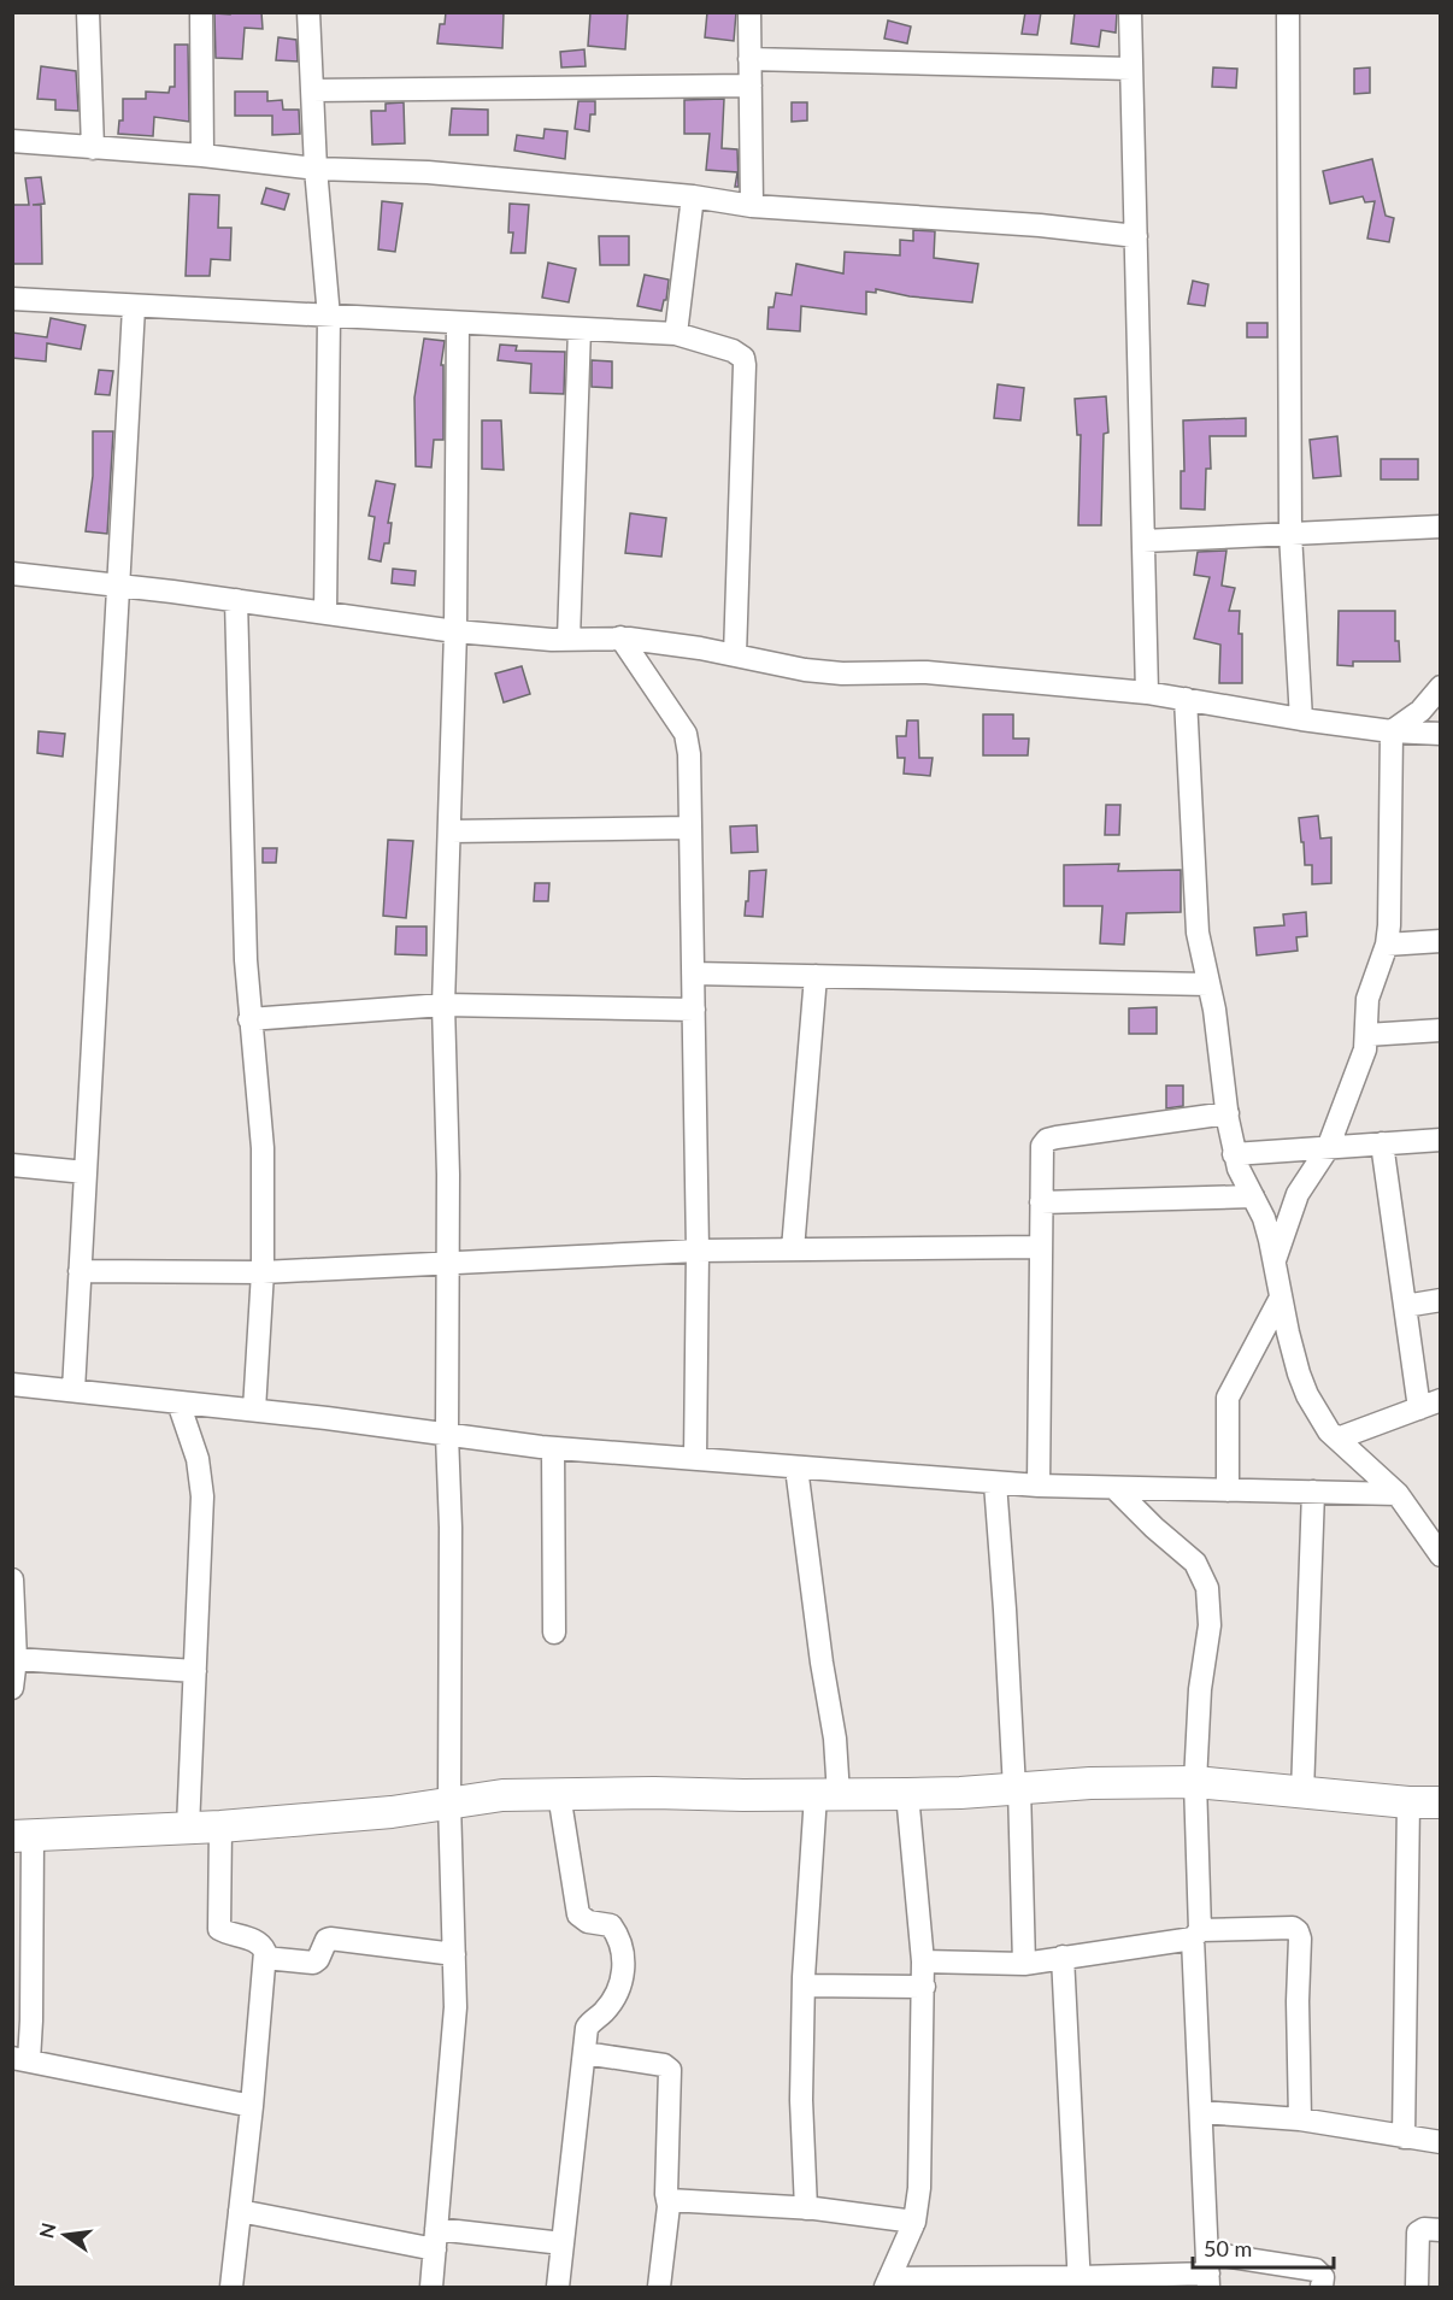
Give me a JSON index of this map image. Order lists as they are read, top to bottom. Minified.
{"scale_bar":"50 m","north":"left"}
